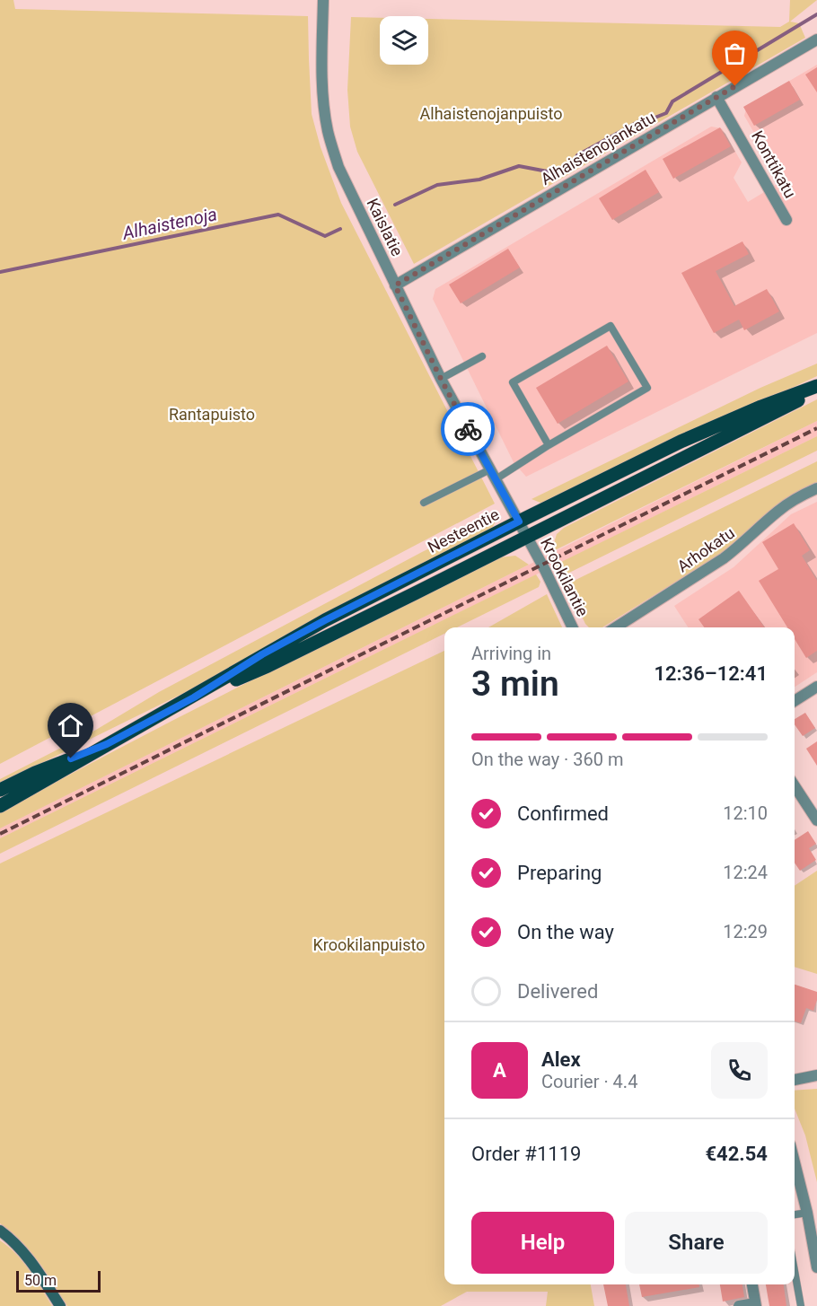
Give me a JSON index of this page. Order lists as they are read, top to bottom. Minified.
{"streets":{"main road":["Nesteentie"],"street":["Alhaistenojankatu","Konttikatu","Kaislatie","Arhokatu","Krookilantie"]},"crossings":[["Alhaistenojankatu","Konttikatu"],["Alhaistenojankatu","Kaislatie"],["Kaislatie","Nesteentie"],["Kaislatie","Krookilantie"],["Nesteentie","Krookilantie"]],"water":["Alhaistenoja"],"parks":["Alhaistenojanpuisto","Rantapuisto","Krookilanpuisto"],"scale_bar":"50 m","page":{"heading":["3 min","Arriving in","12:36–12:41"],"panel":["Alex","Courier · 4.4","Order #1119","€42.54"],"bar":"On the way · 360 m","list":[["Confirmed","12:10"],["Preparing","12:24"],["On the way","12:29"],"Delivered"],"round":"A","buttons":["Help","Share"],"scale":"50 m"}}
